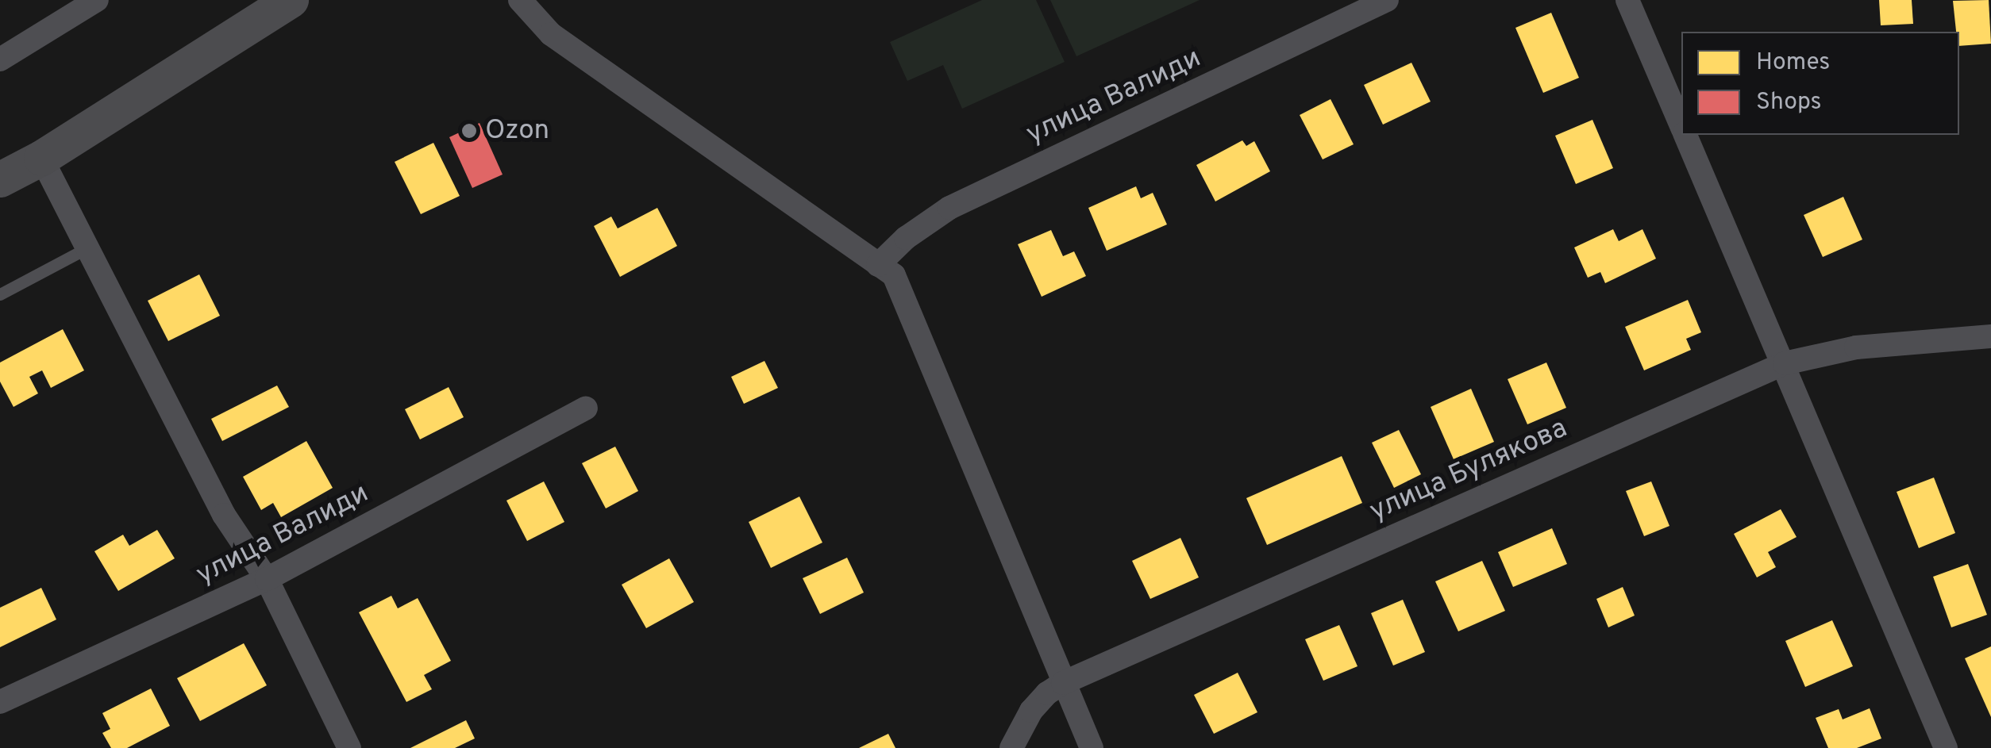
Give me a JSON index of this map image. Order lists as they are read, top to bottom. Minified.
{"streets":{"street":["улица Валиди","улица Булякова"]},"places":["Ozon"],"legend":["Homes","Shops"]}
